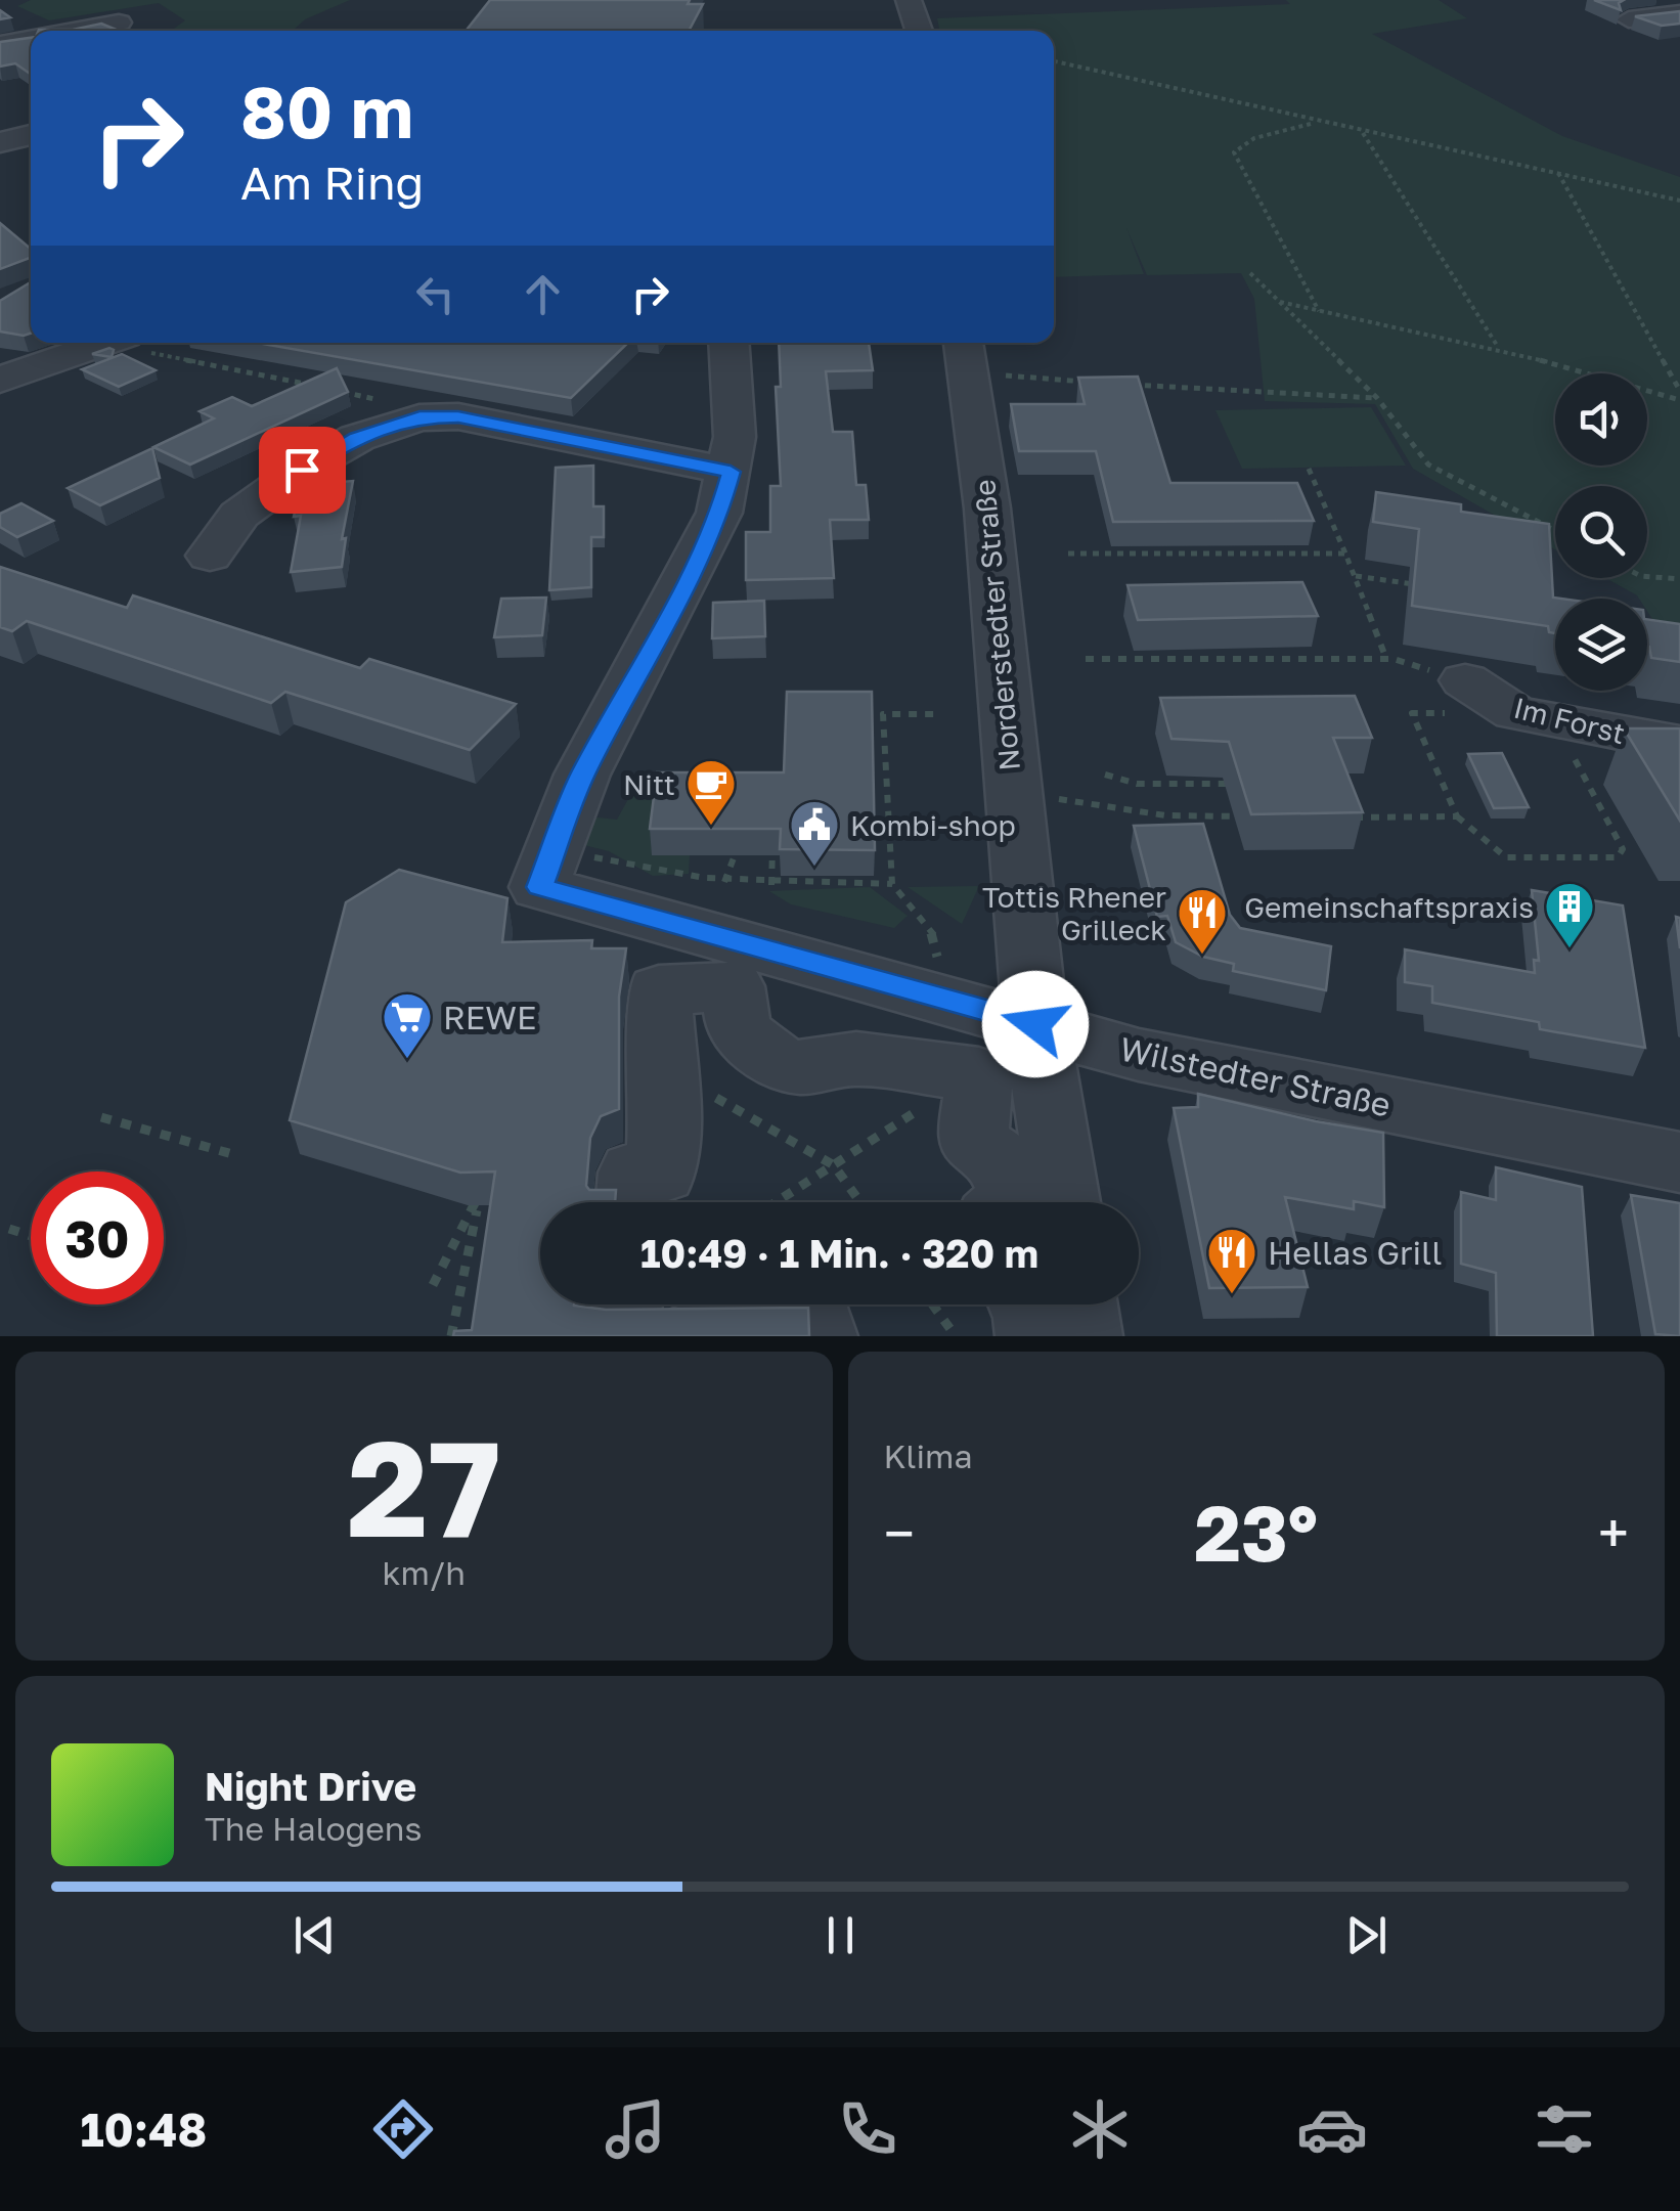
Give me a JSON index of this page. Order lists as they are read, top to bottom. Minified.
{"streets":{"street":["Norderstedter Straße","Im Forst","Wilstedter Straße"]},"crossings":[["Norderstedter Straße","Wilstedter Straße"]],"places":{"cafe":["Nitt"],"public building":["Kombi-shop"],"building":["Gemeinschaftspraxis"],"restaurant":["Tottis Rhener Grilleck","Hellas Grill"],"supermarket":["REWE"]},"page":{"turn":["80 m","Am Ring"],"limit":"30","trip":"10:49 · 1 Min. · 320 m","tile":[["27","km/h"],"Klima"],"heat":["−","23°","+"],"song":["Night Drive","The Halogens"],"tabs":"10:48"}}
